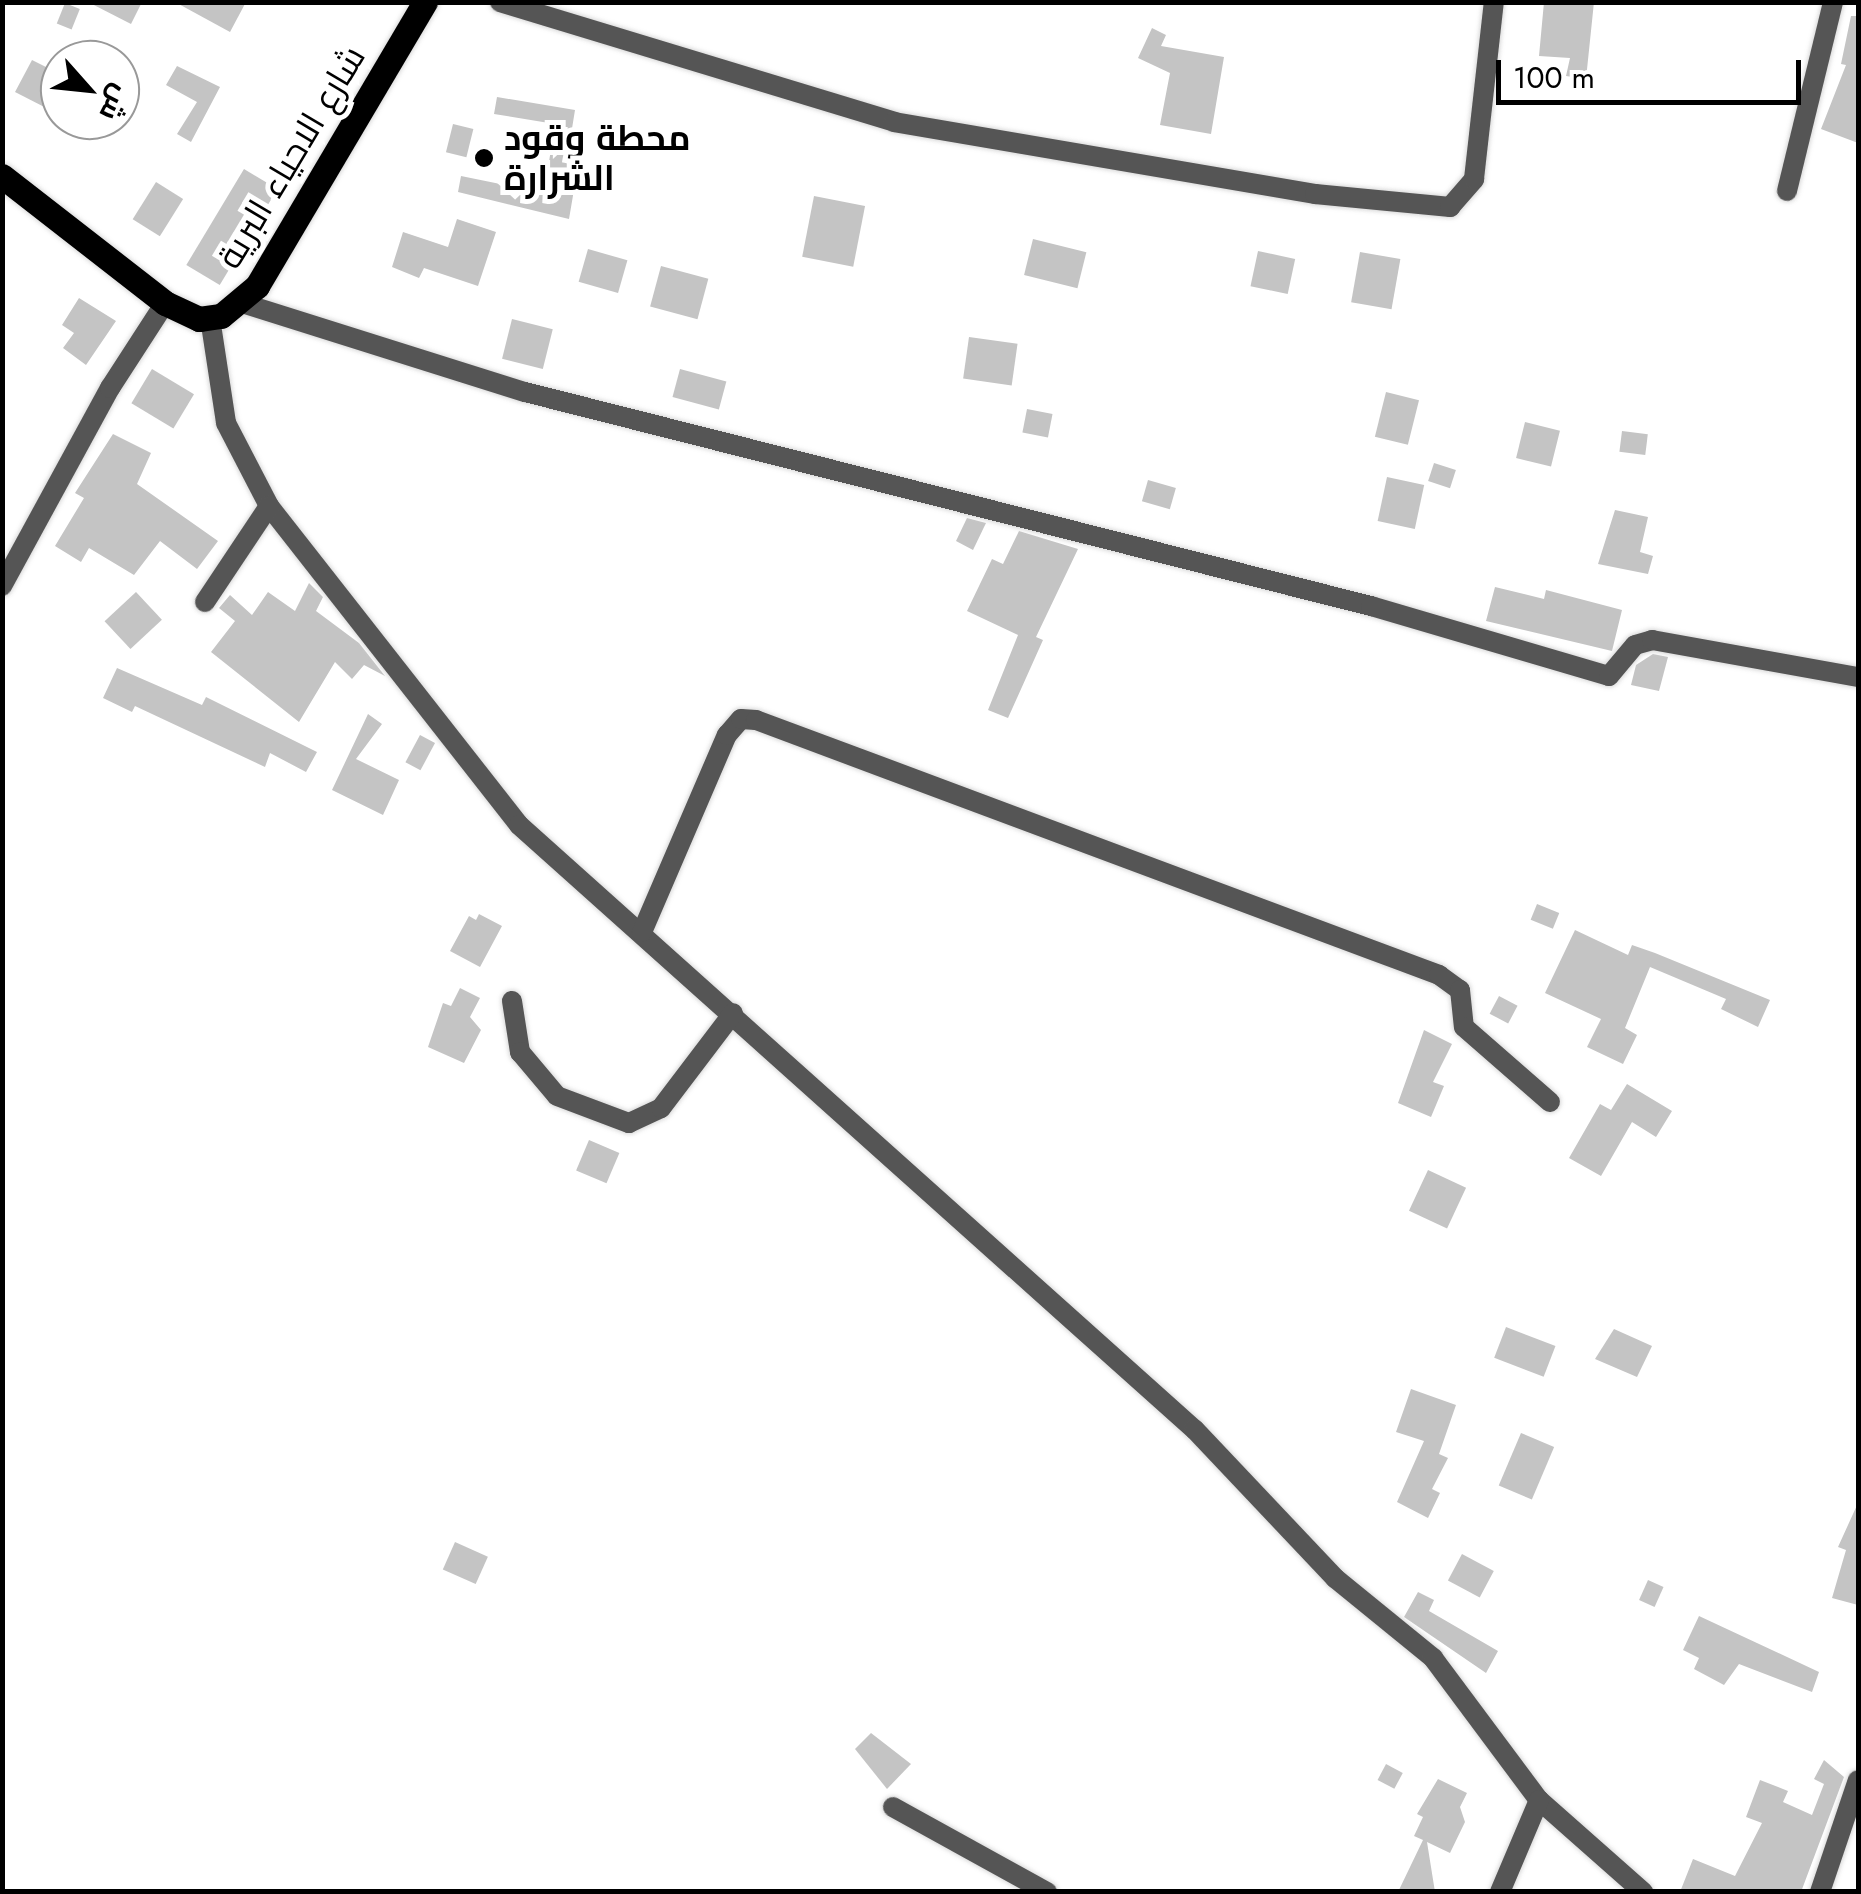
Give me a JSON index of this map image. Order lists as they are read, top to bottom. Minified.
{"streets":{"main road":["شارع الاحياء البرية"]},"places":["محطة وقود الشرارة"],"scale_bar":"100 m","north":"bottom right"}
